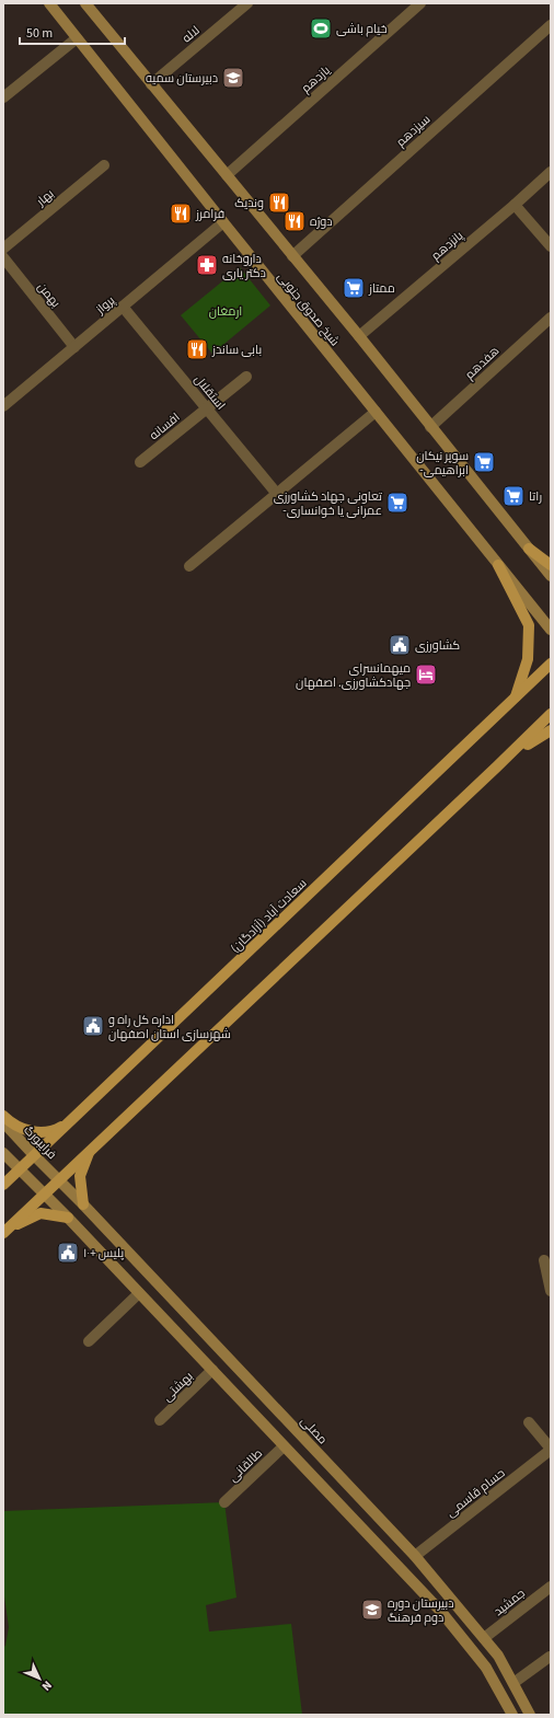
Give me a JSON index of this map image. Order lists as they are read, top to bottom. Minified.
{"streets":{"main road":["شیخ صدوق جنوبی","سعادت آباد (آزادگان)","فرایبورگ","مصلی"],"street":["لاله","یازدهم","سیزدهم","بهار","پانزدهم","بهمن","پرواز","هفدهم","استقلال","افسانه","بهشتی","طالقانی","حسام قاسمی","جمشید"]},"crossings":[["لاله","شیخ صدوق جنوبی"],["یازدهم","شیخ صدوق جنوبی"],["سیزدهم","شیخ صدوق جنوبی"],["پانزدهم","شیخ صدوق جنوبی"],["بهمن","پرواز"],["پرواز","شیخ صدوق جنوبی"],["پرواز","استقلال"],["شیخ صدوق جنوبی","هفدهم"],["استقلال","افسانه"],["سعادت آباد (آزادگان)","فرایبورگ"],["فرایبورگ","مصلی"],["مصلی","حسام قاسمی"],["مصلی","جمشید"]],"parks":["ارمغان"],"places":{"sports":["خیام باشی"],"school or university":["دبیرستان سمیه","دبیرستان دوره دوم فرهنگ"],"restaurant":["وندیک","فرامرز","دوژه","بابی ساندز"],"pharmacy":["داروخانه دکتر یاری"],"supermarket":["ممتاز","سوپر نیکان -ابراهیمی","راتا","تعاونی جهاد کشاورزی -عمرانی یا خوانساری"],"public building":["کشاورزی","اداره کل راه و شهرسازی استان اصفهان","پلیس +۱۰"],"hotel":["میهمانسرای جهادکشاورزی. اصفهان"]},"scale_bar":"50 m","north":"bottom right"}
